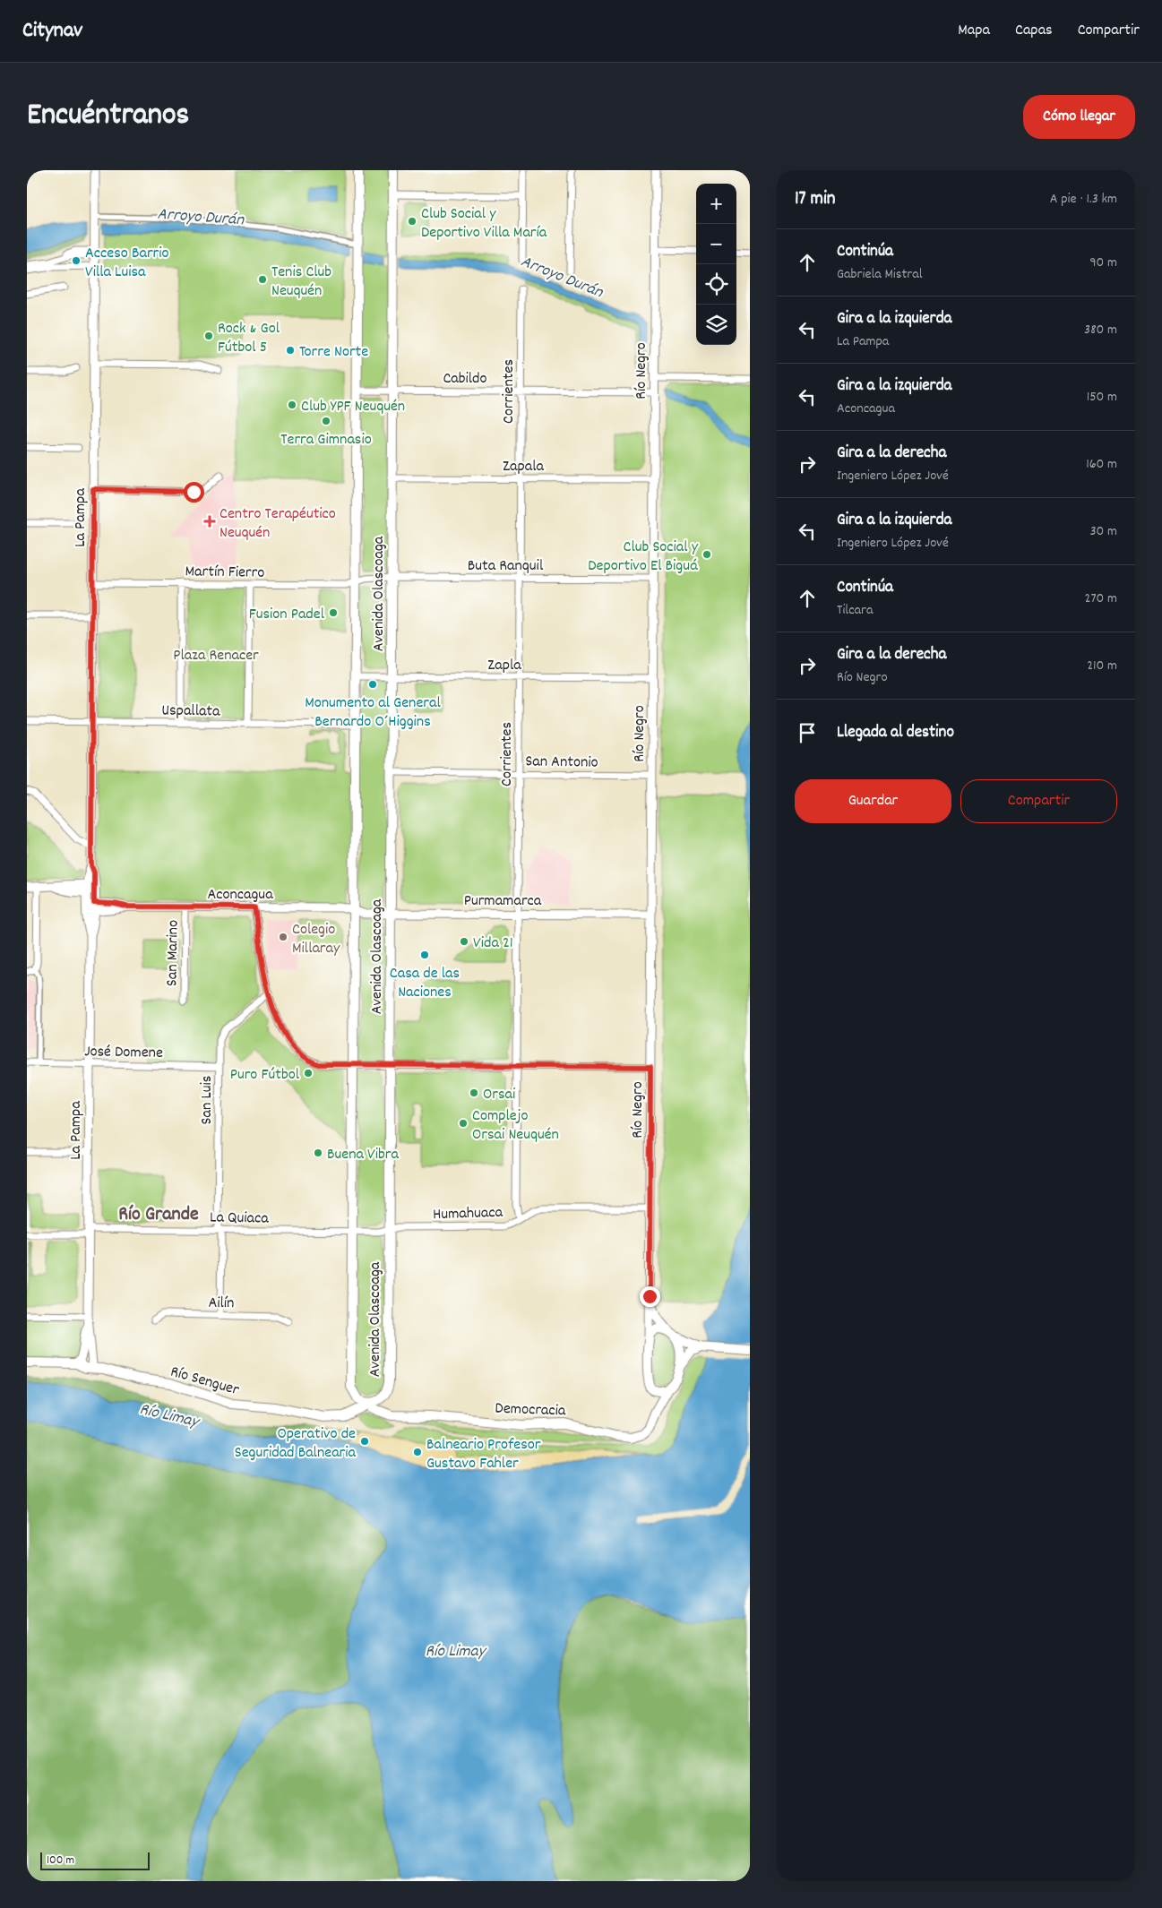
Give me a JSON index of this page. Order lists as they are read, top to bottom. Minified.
{"streets":{"main road":["Río Negro","Avenida Olascoaga","Río Senguer","Democracia"],"street":["Cabildo","Corrientes","Zapala","La Pampa","Buta Ranquil","Martín Fierro","Zapla","Uspallata","San Antonio","Aconcagua","Purmamarca","San Marino","José Domene","San Luis","Humahuaca","La Quiaca","Ailín"]},"crossings":[["Río Negro","Cabildo"],["Río Negro","Zapala"],["Río Negro","Buta Ranquil"],["Río Negro","Zapla"],["Río Negro","San Antonio"],["Río Negro","Purmamarca"],["Río Negro","Humahuaca"],["Río Negro","Democracia"],["Cabildo","Corrientes"],["Cabildo","Avenida Olascoaga"],["Corrientes","Zapala"],["Corrientes","Buta Ranquil"],["Corrientes","Zapla"],["Corrientes","San Antonio"],["Corrientes","Purmamarca"],["Corrientes","Humahuaca"],["Zapala","Avenida Olascoaga"],["La Pampa","Martín Fierro"],["La Pampa","Uspallata"],["La Pampa","Aconcagua"],["La Pampa","José Domene"],["La Pampa","La Quiaca"],["La Pampa","Río Senguer"],["Buta Ranquil","Martín Fierro"],["Buta Ranquil","Avenida Olascoaga"],["Martín Fierro","Avenida Olascoaga"],["Avenida Olascoaga","Zapla"],["Avenida Olascoaga","Uspallata"],["Avenida Olascoaga","San Antonio"],["Avenida Olascoaga","Aconcagua"],["Avenida Olascoaga","Purmamarca"],["Avenida Olascoaga","Humahuaca"],["Avenida Olascoaga","La Quiaca"],["Avenida Olascoaga","Río Senguer"],["Avenida Olascoaga","Democracia"],["Aconcagua","Purmamarca"],["Aconcagua","San Marino"],["José Domene","San Luis"],["San Luis","La Quiaca"],["San Luis","Ailín"],["Humahuaca","La Quiaca"],["Río Senguer","Democracia"]],"districts":["Río Grande"],"water":["Arroyo Durán","Río Limay"],"parks":["Plaza Renacer"],"places":{"other":["Club Social y Deportivo Villa María","Acceso Barrio Villa Luisa","Tenis Club Neuquén","Rock & Gol Fútbol 5","Torre Norte","Club YPF Neuquén","Terra Gimnasio","Club Social y Deportivo El Biguá","Fusion Padel","Monumento al General Bernardo O´Higgins","Colegio Millaray","Vida 21","Casa de las Naciones","Puro Fútbol","Orsai","Complejo Orsai Neuquén","Buena Vibra","Operativo de Seguridad Balnearia","Balneario Profesor Gustavo Fahler"],"health":["Centro Terapéutico Neuquén"]},"scale_bar":"100 m","page":{"header":"Citynav","nav":["Mapa","Capas","Compartir"],"title":"Encuéntranos","buttons":["Cómo llegar",["Guardar","Compartir"]],"heading":["17 min","A pie · 1.3 km"],"map_buttons":["+","−"],"list":[["Continúa","Gabriela Mistral","90 m"],["Gira a la izquierda","La Pampa","380 m"],["Gira a la izquierda","Aconcagua","150 m"],["Gira a la derecha","Ingeniero López Jové","160 m"],["Gira a la izquierda","Ingeniero López Jové","30 m"],["Continúa","Tilcara","270 m"],["Gira a la derecha","Río Negro","210 m"],"Llegada al destino"],"scale":"100 m"}}
